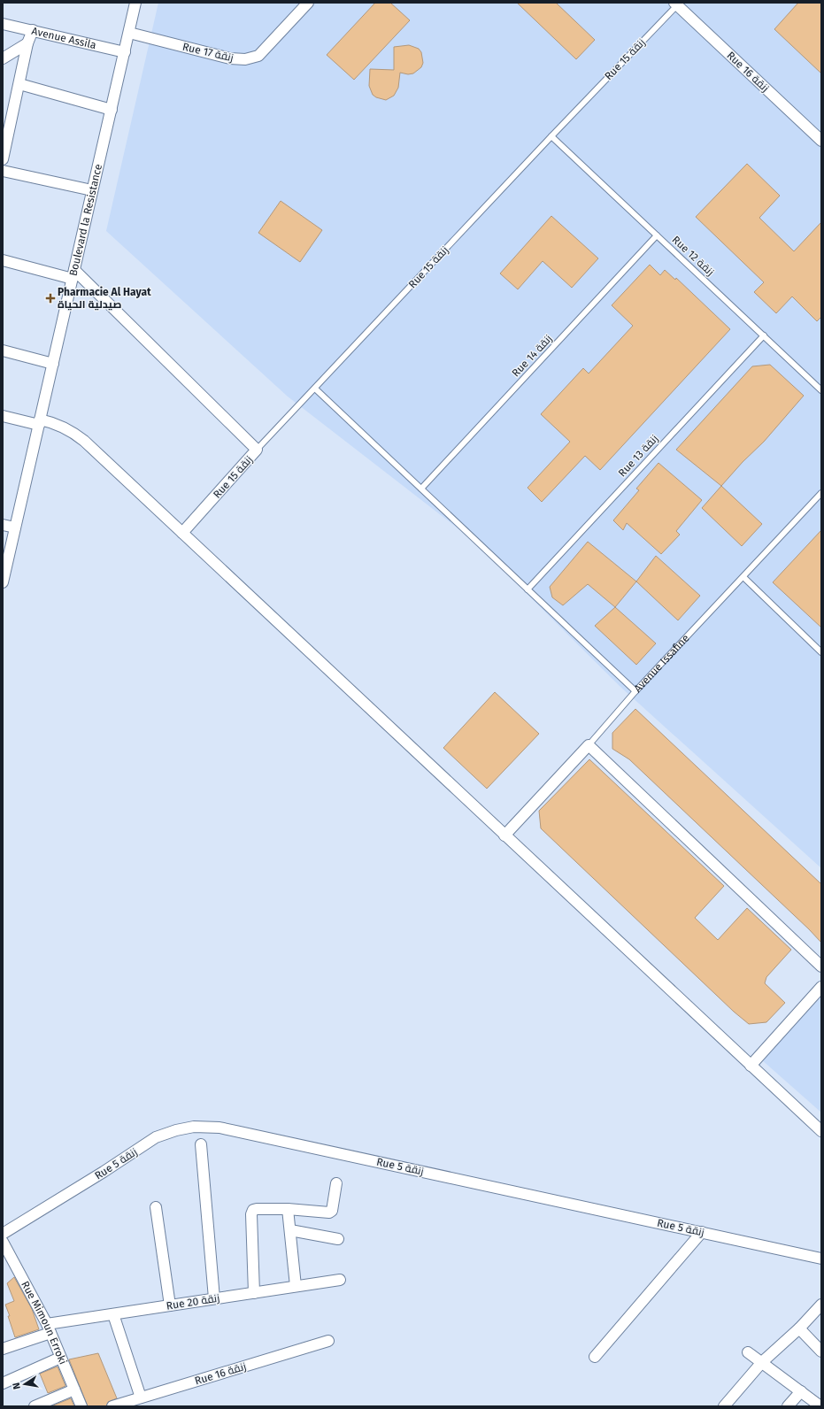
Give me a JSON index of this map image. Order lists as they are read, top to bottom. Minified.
{"streets":{"street":["Avenue Assila","Rue 17 زنقة","Rue 15 زنقة","Rue 16 زنقة","Boulevard la Resistance","Avenue Issafine","Rue 5 زنقة","Rue 20 زنقة","Rue Mimoun Erroki"],"lane":["Rue 12 زنقة","Rue 14 زنقة","Rue 13 زنقة"]},"crossings":[["Avenue Assila","Boulevard la Resistance"],["Rue 17 زنقة","Boulevard la Resistance"],["Rue 15 زنقة","Rue 16 زنقة"],["Rue 15 زنقة","Rue 12 زنقة"],["Rue 12 زنقة","Rue 14 زنقة"],["Rue 12 زنقة","Rue 13 زنقة"],["Rue 20 زنقة","Rue Mimoun Erroki"]],"places":{"health":["Pharmacie Al Hayat صيدلية الحياة"]},"north":"left"}
